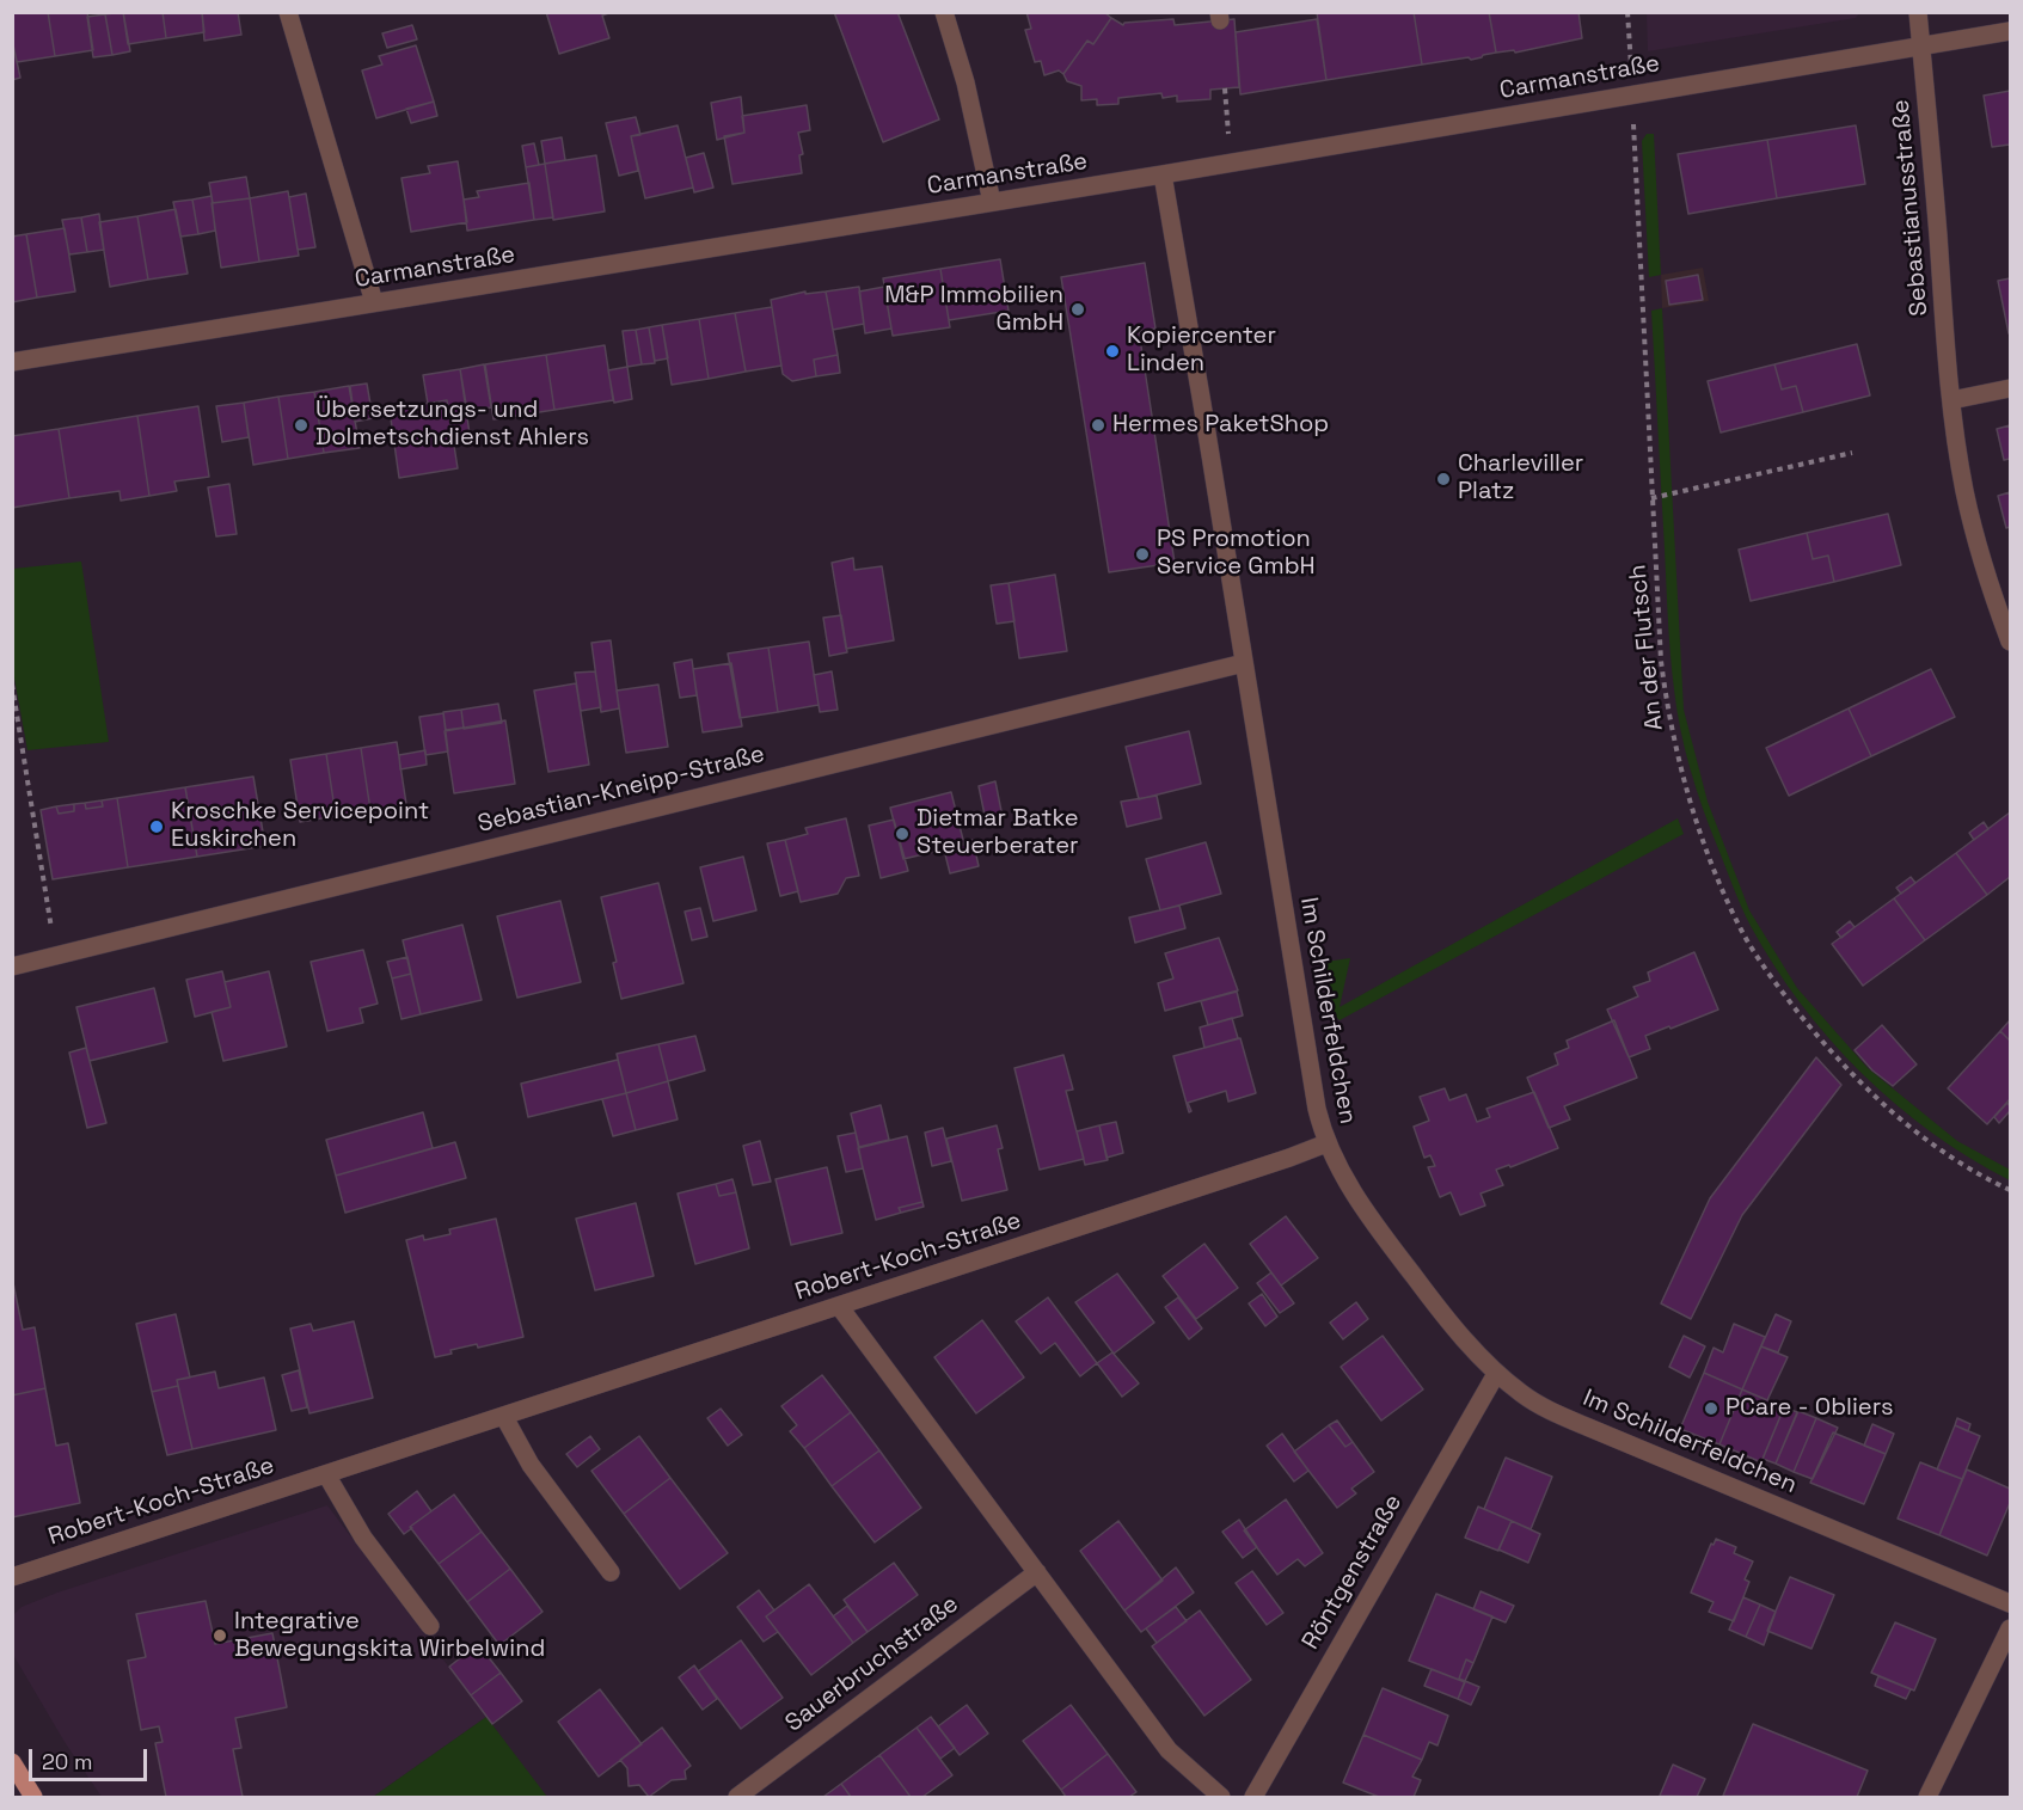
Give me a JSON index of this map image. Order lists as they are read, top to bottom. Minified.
{"streets":{"street":["Carmanstraße","Sebastianusstraße","Sebastian-Kneipp-Straße","Im Schilderfeldchen","Robert-Koch-Straße","Röntgenstraße","Sauerbruchstraße"],"path":["An der Flutsch"]},"crossings":[["Carmanstraße","Sebastianusstraße"],["Carmanstraße","An der Flutsch"],["Carmanstraße","Im Schilderfeldchen"],["Sebastian-Kneipp-Straße","Im Schilderfeldchen"],["Im Schilderfeldchen","Robert-Koch-Straße"],["Im Schilderfeldchen","Röntgenstraße"]],"places":["M&P Immobilien GmbH","Kopiercenter Linden","Übersetzungs- und Dolmetschdienst Ahlers","Hermes PaketShop","Charleviller Platz","PS Promotion Service GmbH","Kroschke Servicepoint Euskirchen","Dietmar Batke Steuerberater","PCare - Obliers","Integrative Bewegungskita Wirbelwind"],"scale_bar":"20 m"}
